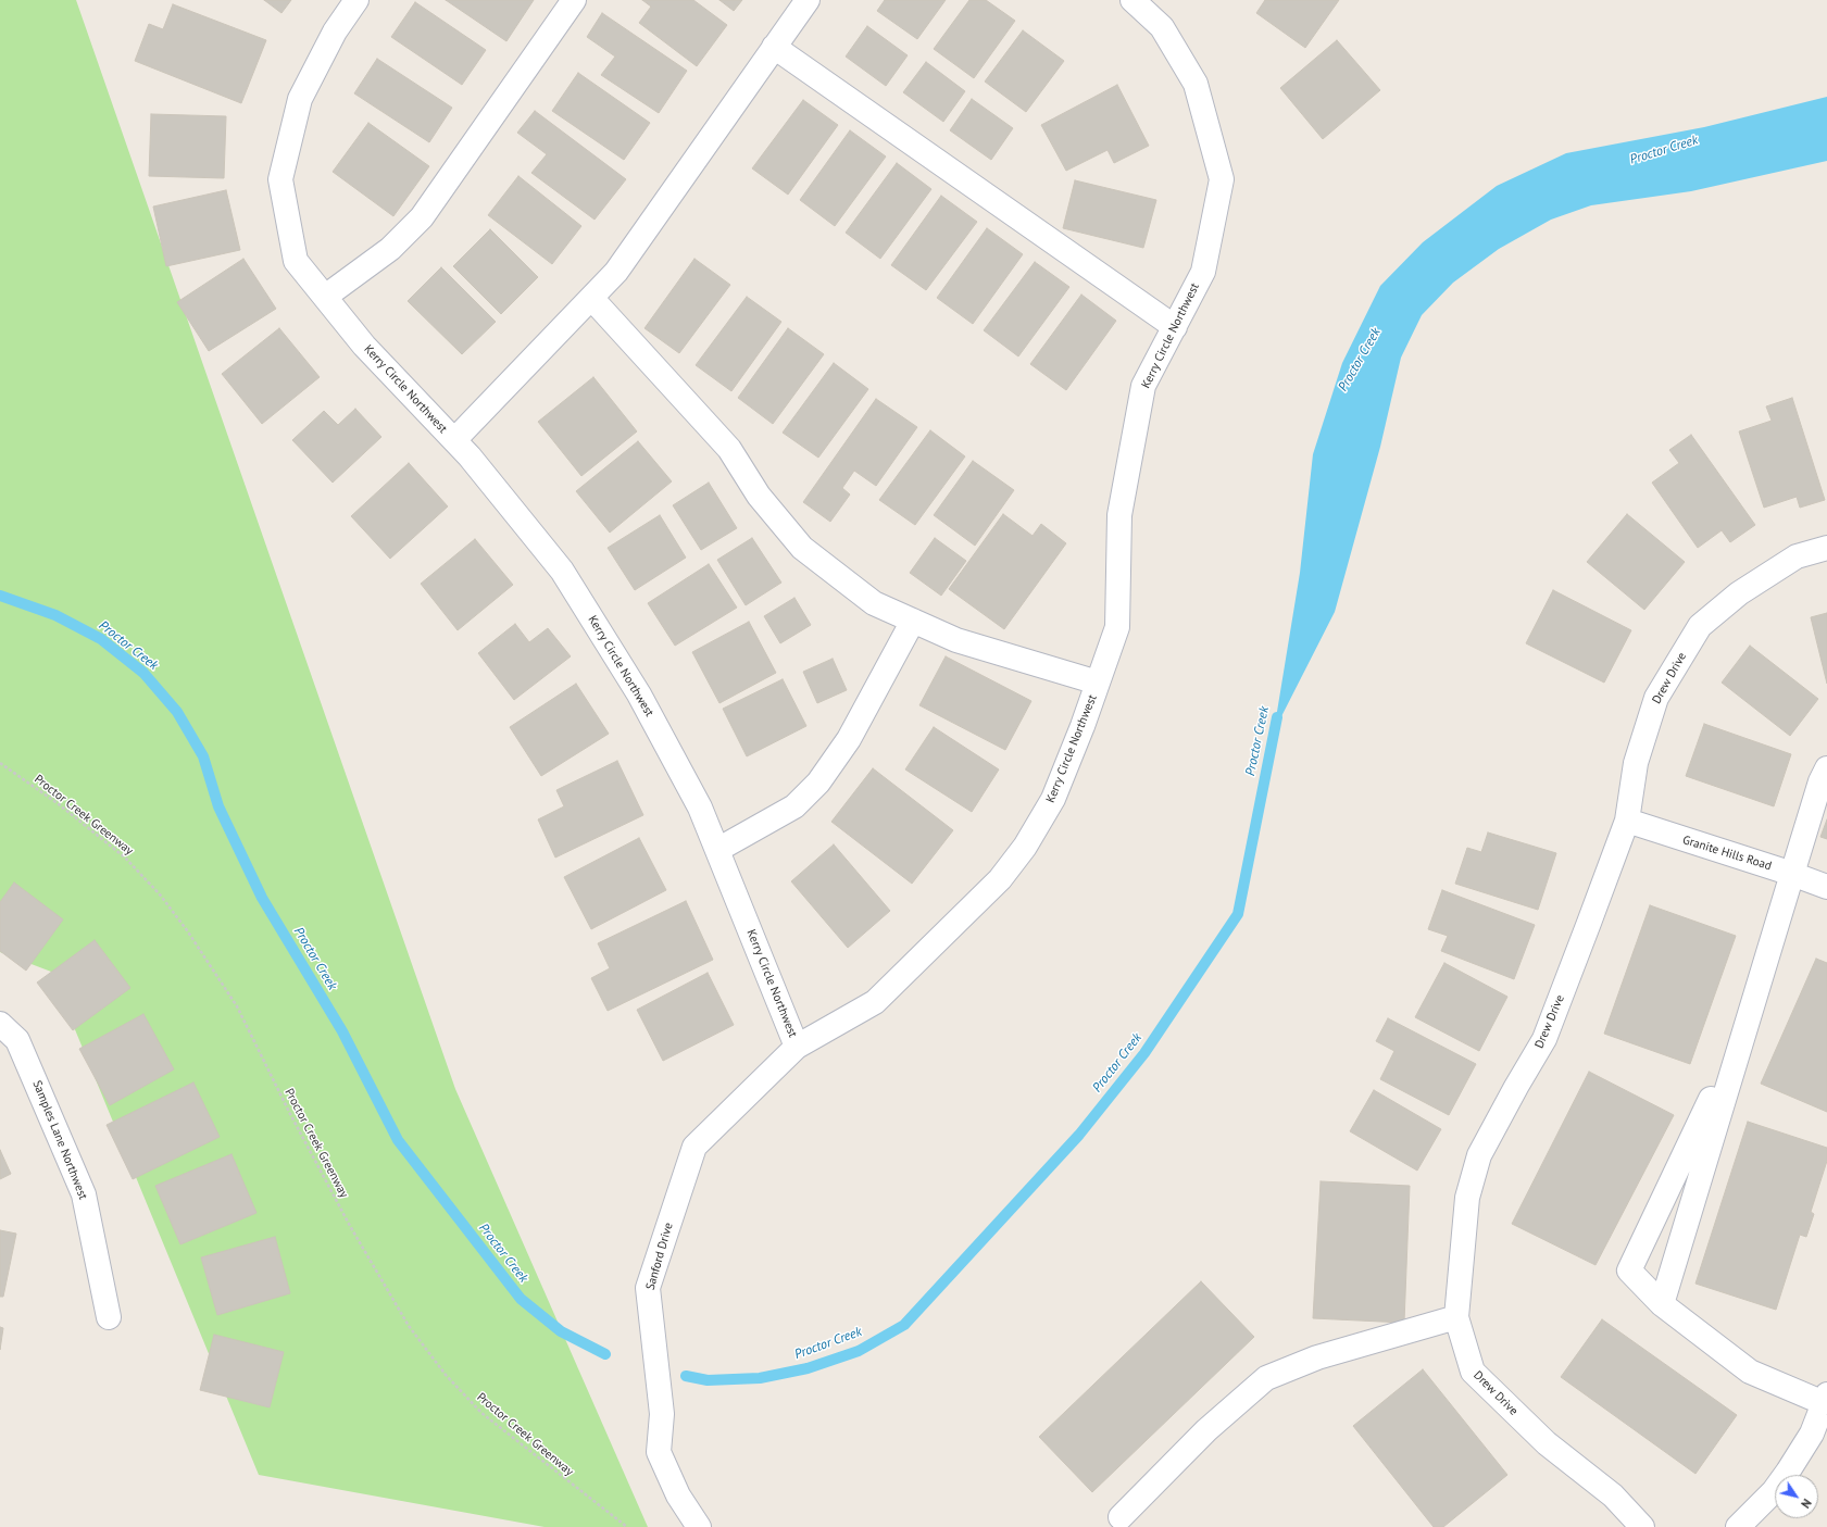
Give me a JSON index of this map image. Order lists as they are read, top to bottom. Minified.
{"streets":{"street":["Kerry Circle Northwest","Drew Drive","Granite Hills Road","Samples Lane Northwest","Sanford Drive"],"path":["Proctor Creek Greenway"]},"crossings":[["Kerry Circle Northwest","Sanford Drive"],["Drew Drive","Granite Hills Road"]],"water":["Proctor Creek"],"north":"bottom right"}
